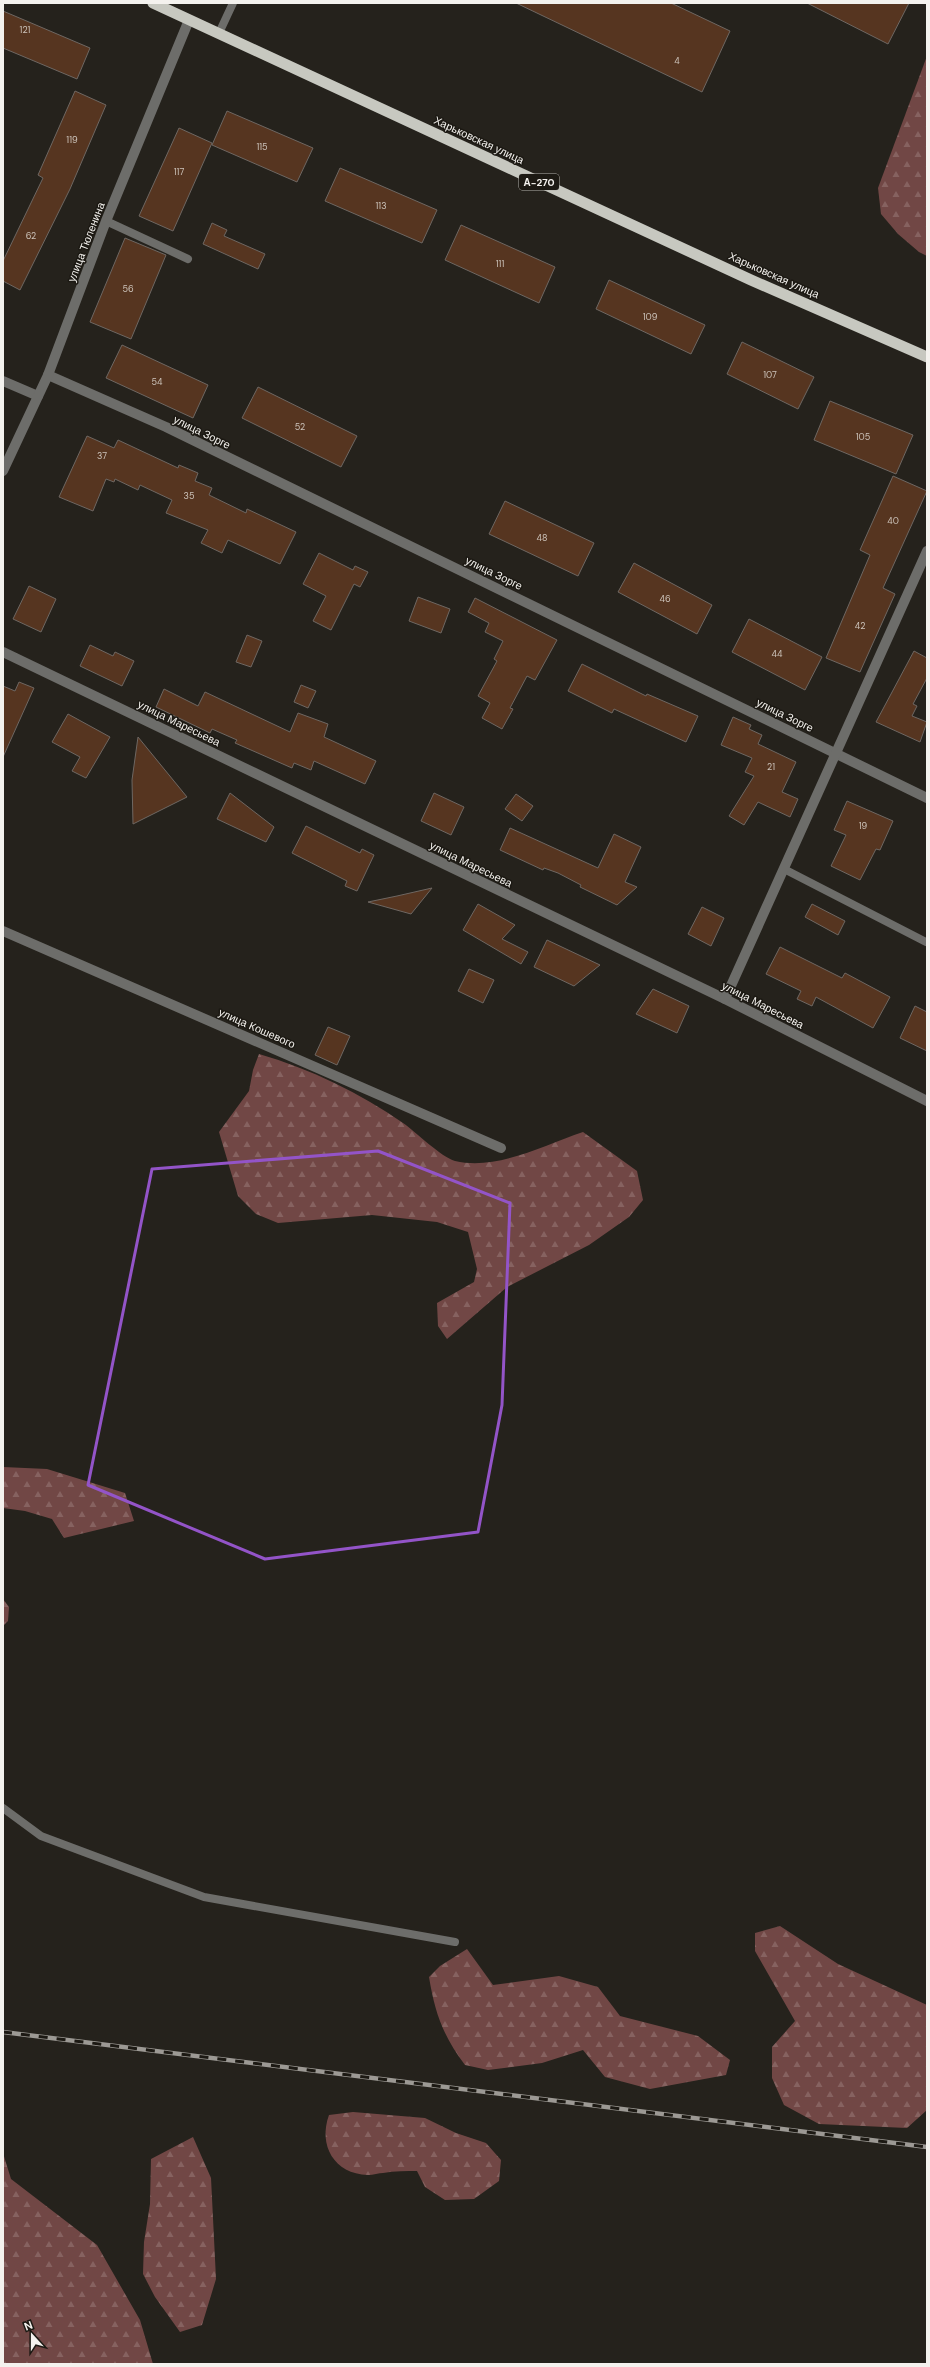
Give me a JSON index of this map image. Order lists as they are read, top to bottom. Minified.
{"streets":{"highway":["Харьковская улица","А-270"],"street":["улица Тюленина","улица Зорге","улица Маресьева","улица Кошевого"]},"crossings":[["Харьковская улица","улица Тюленина"],["улица Тюленина","улица Зорге"]],"house_numbers":["121","4","119","115","117","113","62","111","56","109","107","54","52","105","37","35","40","48","46","42","44","21","19"],"north":"top"}
